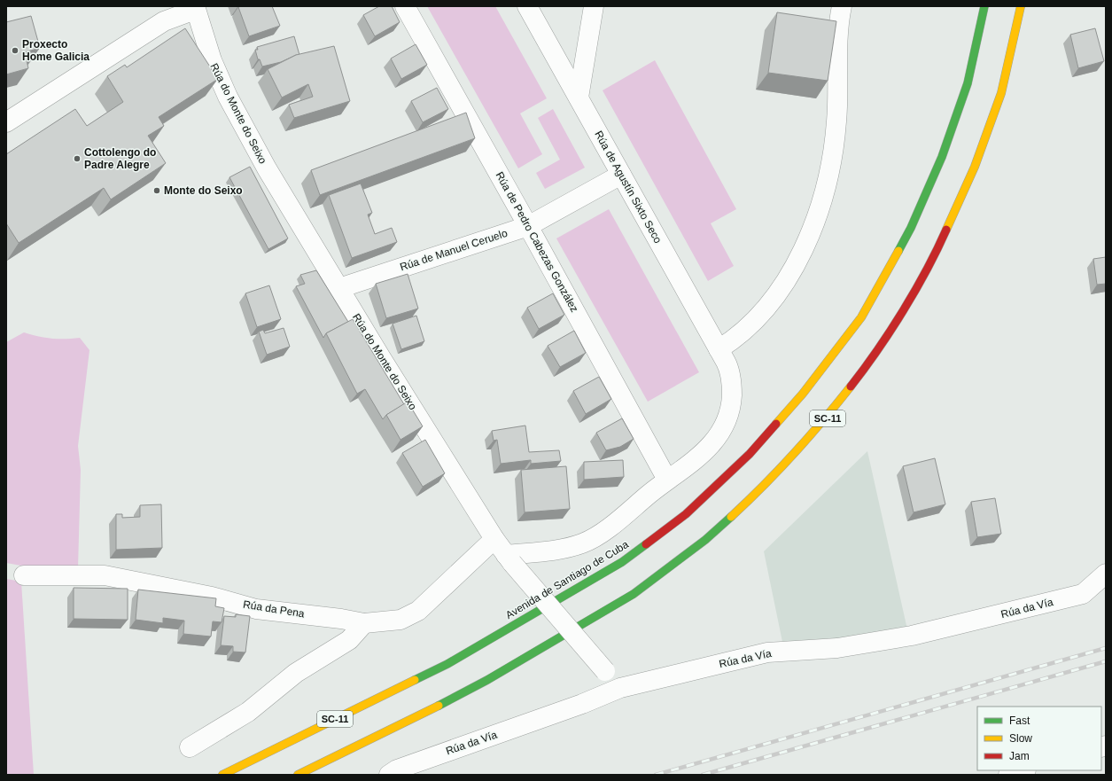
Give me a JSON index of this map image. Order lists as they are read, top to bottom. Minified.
{"streets":{"highway":["SC-11","Avenida de Santiago de Cuba"],"street":["Rúa do Monte do Seixo","Rúa de Agustín Sixto Seco","Rúa de Pedro Cabezas González","Rúa de Manuel Ceruelo","Rúa da Vía","Rúa da Pena"]},"crossings":[["Rúa do Monte do Seixo","Rúa de Manuel Ceruelo"],["Rúa do Monte do Seixo","Rúa da Vía"],["Rúa do Monte do Seixo","Rúa da Pena"],["Rúa de Agustín Sixto Seco","Rúa de Pedro Cabezas González"],["Rúa de Agustín Sixto Seco","Rúa de Manuel Ceruelo"],["Rúa de Pedro Cabezas González","Rúa de Manuel Ceruelo"]],"places":["Proxecto Home Galicia","Cottolengo do Padre Alegre","Monte do Seixo"],"legend":["Fast","Slow","Jam"]}
